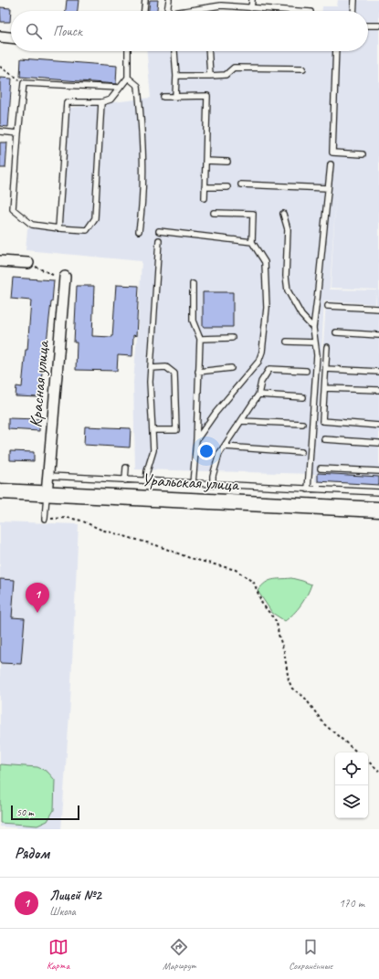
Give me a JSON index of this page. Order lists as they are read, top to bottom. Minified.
{"streets":{"street":["Красная улица","Уральская улица"]},"crossings":[["Красная улица","Уральская улица"]],"scale_bar":"50 m","page":{"search":"Поиск","pins":"1","scale":"50 m","heading":"Рядом","list":[{"mark":"1","name":"Лицей №2","note":"Школа","value":"170 m"}],"nav":["Карта","Маршрут","Сохранённые"]}}
